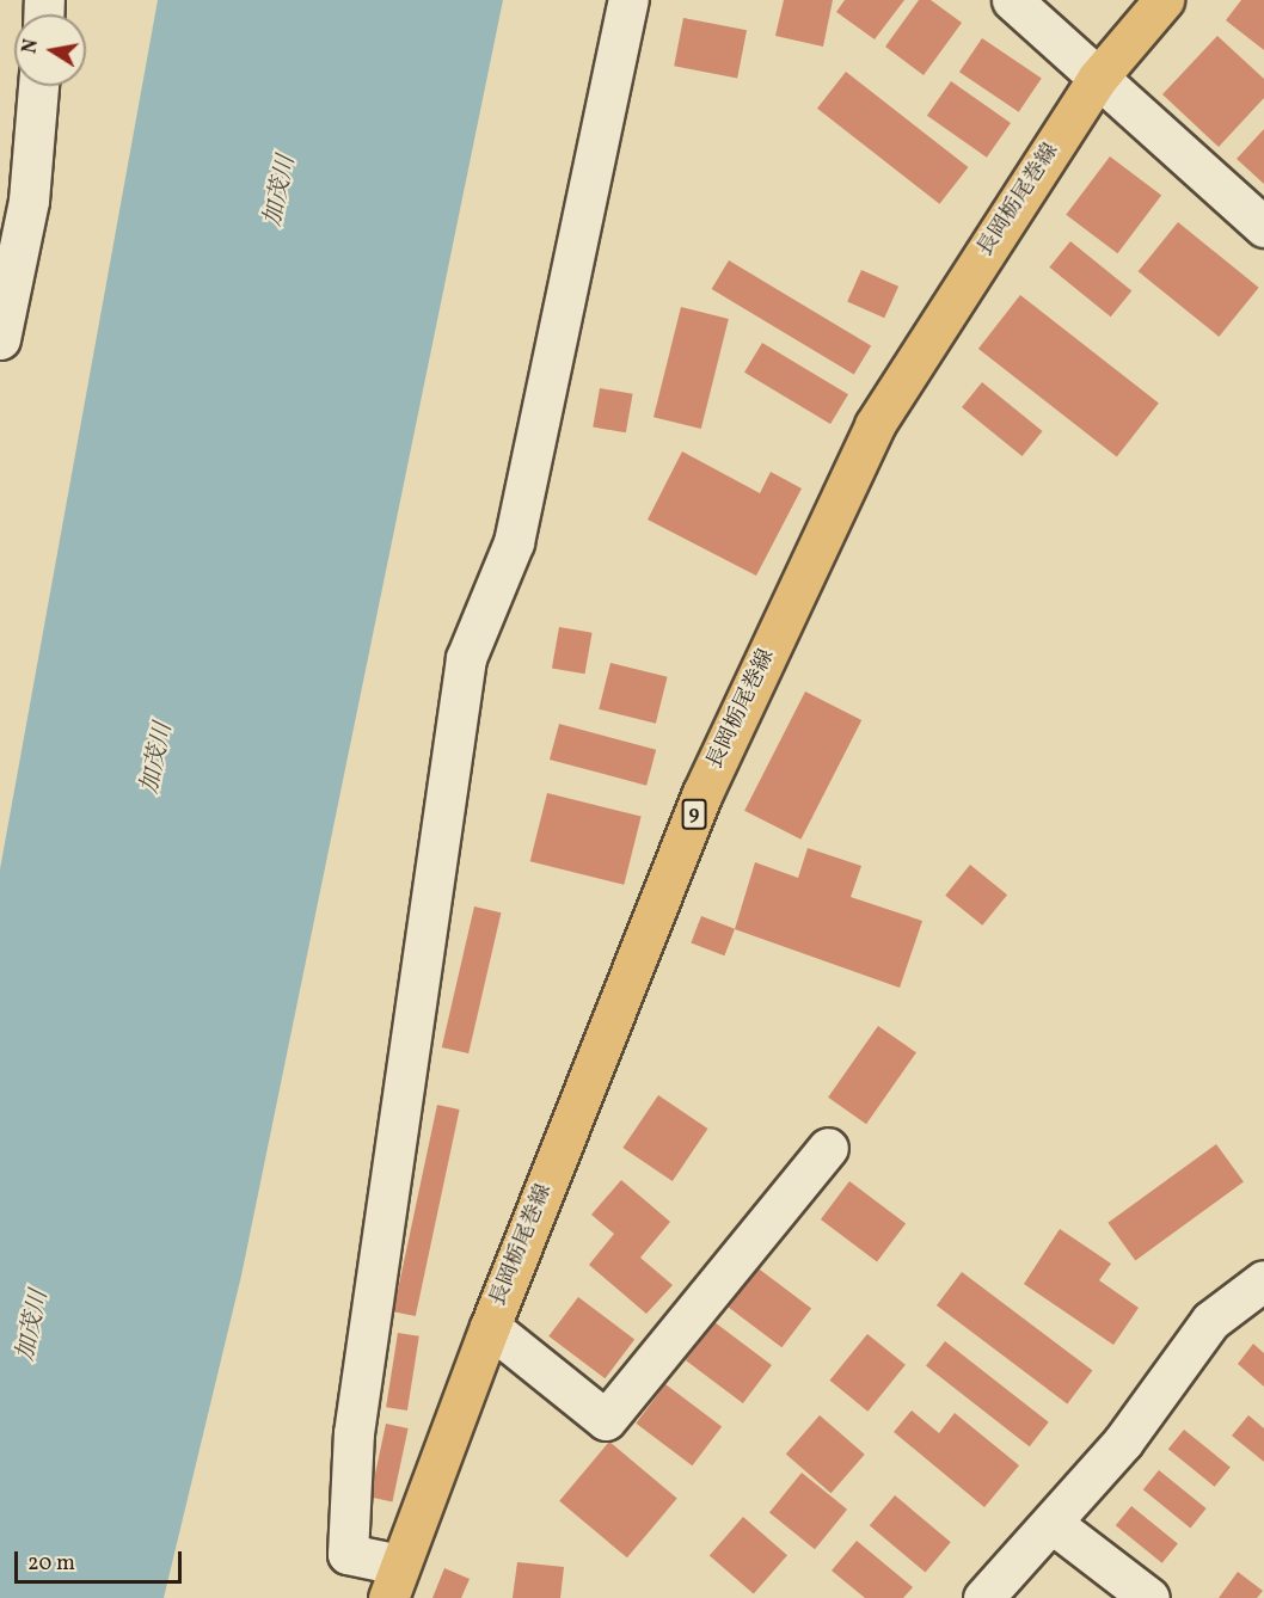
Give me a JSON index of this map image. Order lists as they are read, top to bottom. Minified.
{"streets":{"main road":["長岡栃尾巻線","9"]},"water":["加茂川"],"scale_bar":"20 m","north":"left"}
